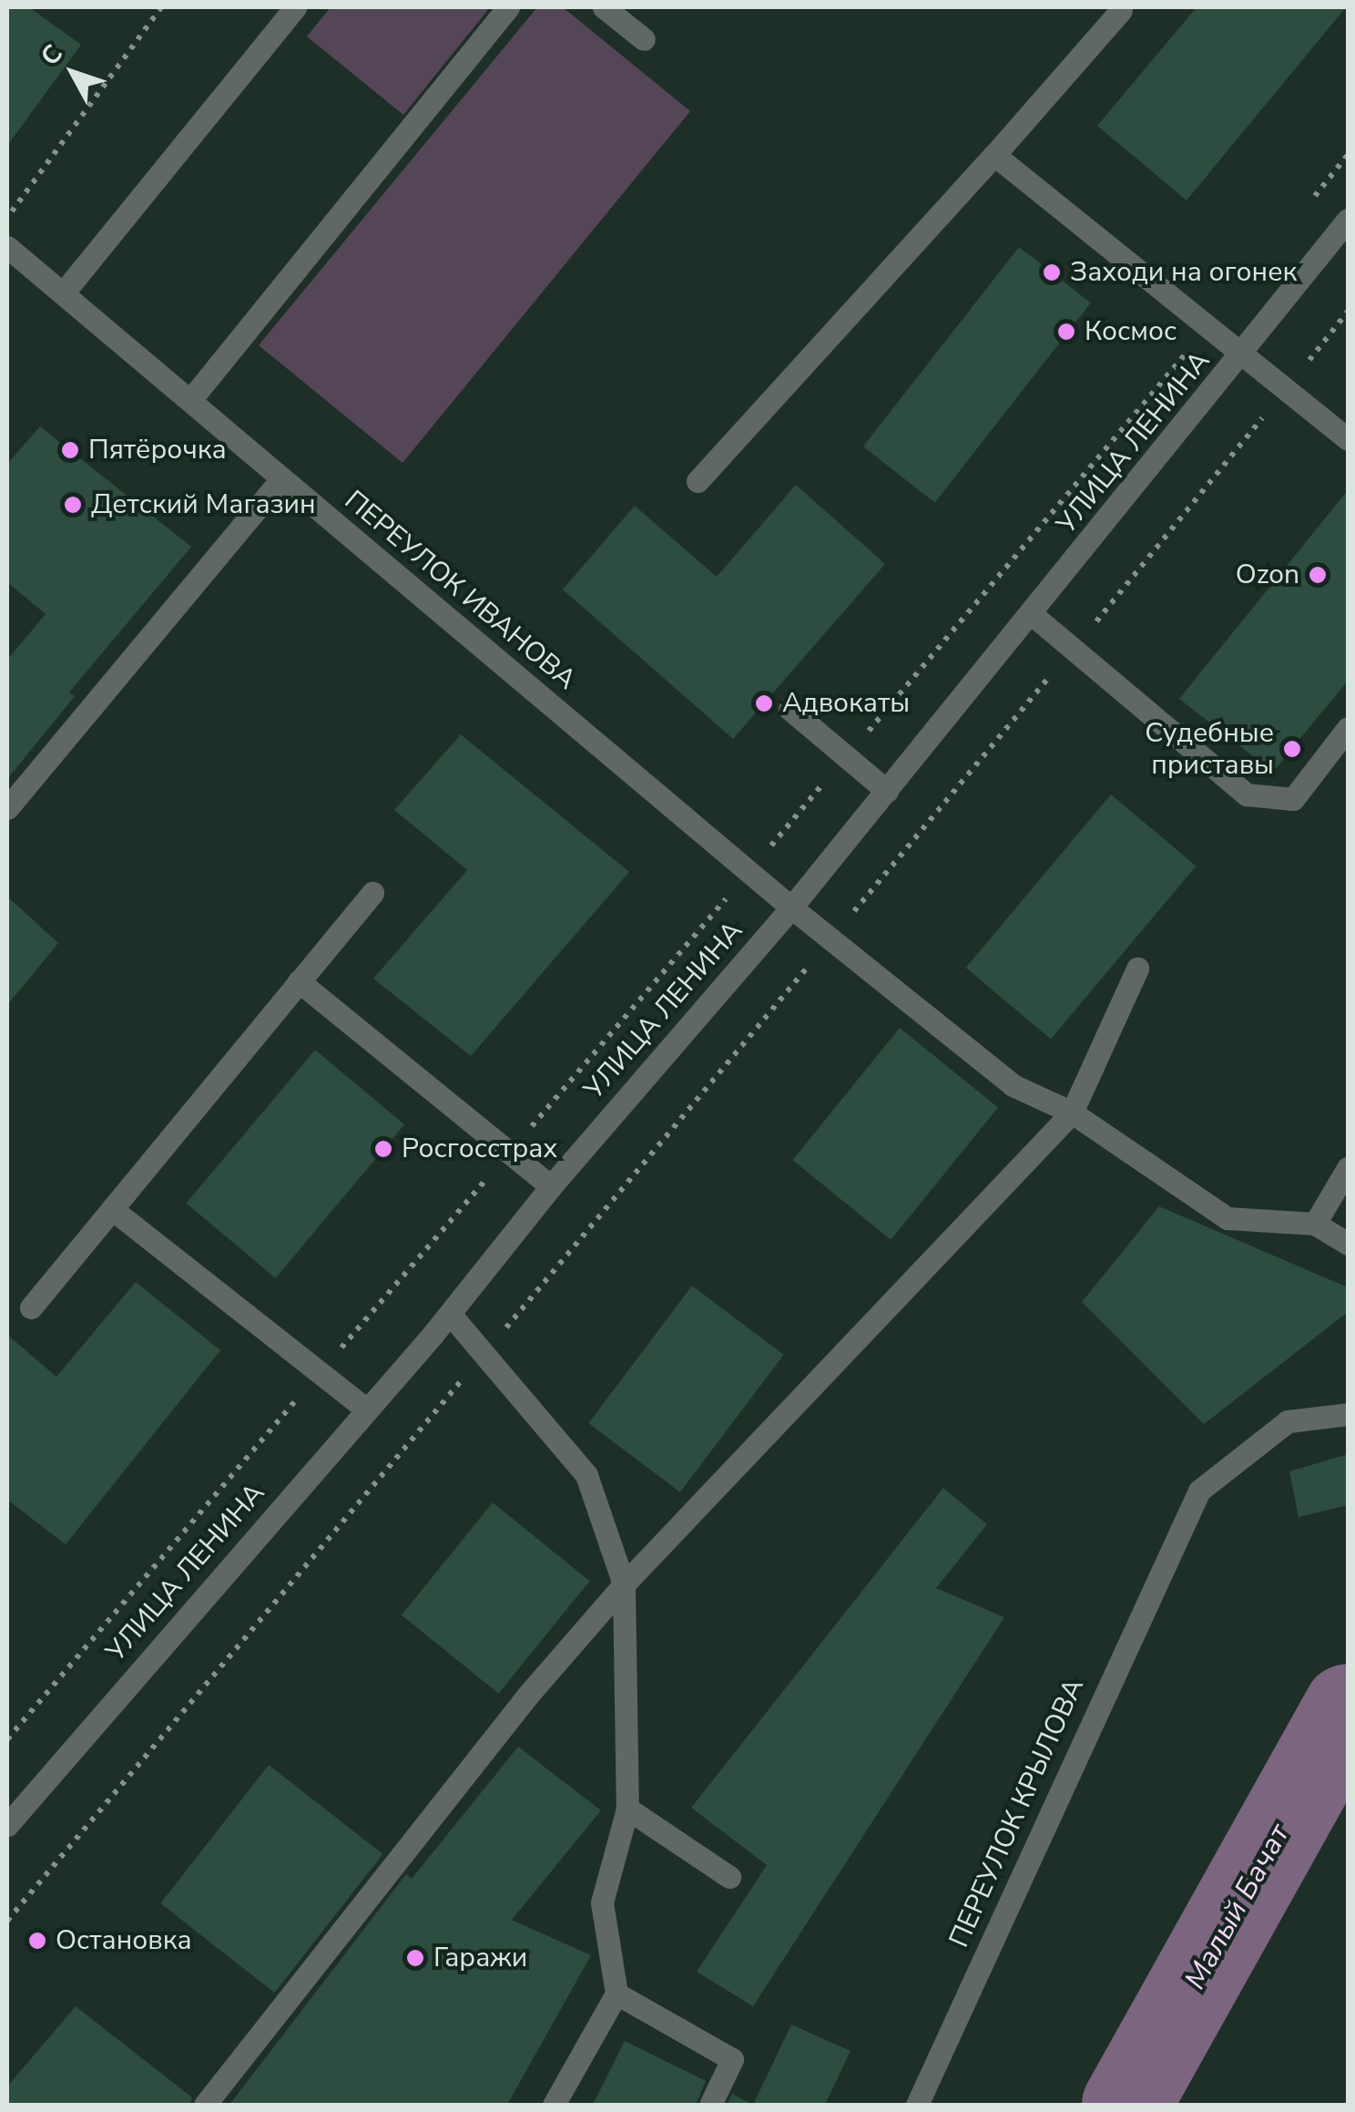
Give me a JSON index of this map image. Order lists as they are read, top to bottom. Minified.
{"streets":{"street":["УЛИЦА ЛЕНИНА","ПЕРЕУЛОК ИВАНОВА","ПЕРЕУЛОК КРЫЛОВА"]},"crossings":[["УЛИЦА ЛЕНИНА","ПЕРЕУЛОК ИВАНОВА"]],"water":["Малый Бачат"],"places":["Заходи на огонек","Космос","Пятёрочка","Детский Магазин","Ozon","Адвокаты","Судебные приставы","Росгосстрах","Остановка","Гаражи"],"north":"top left"}
